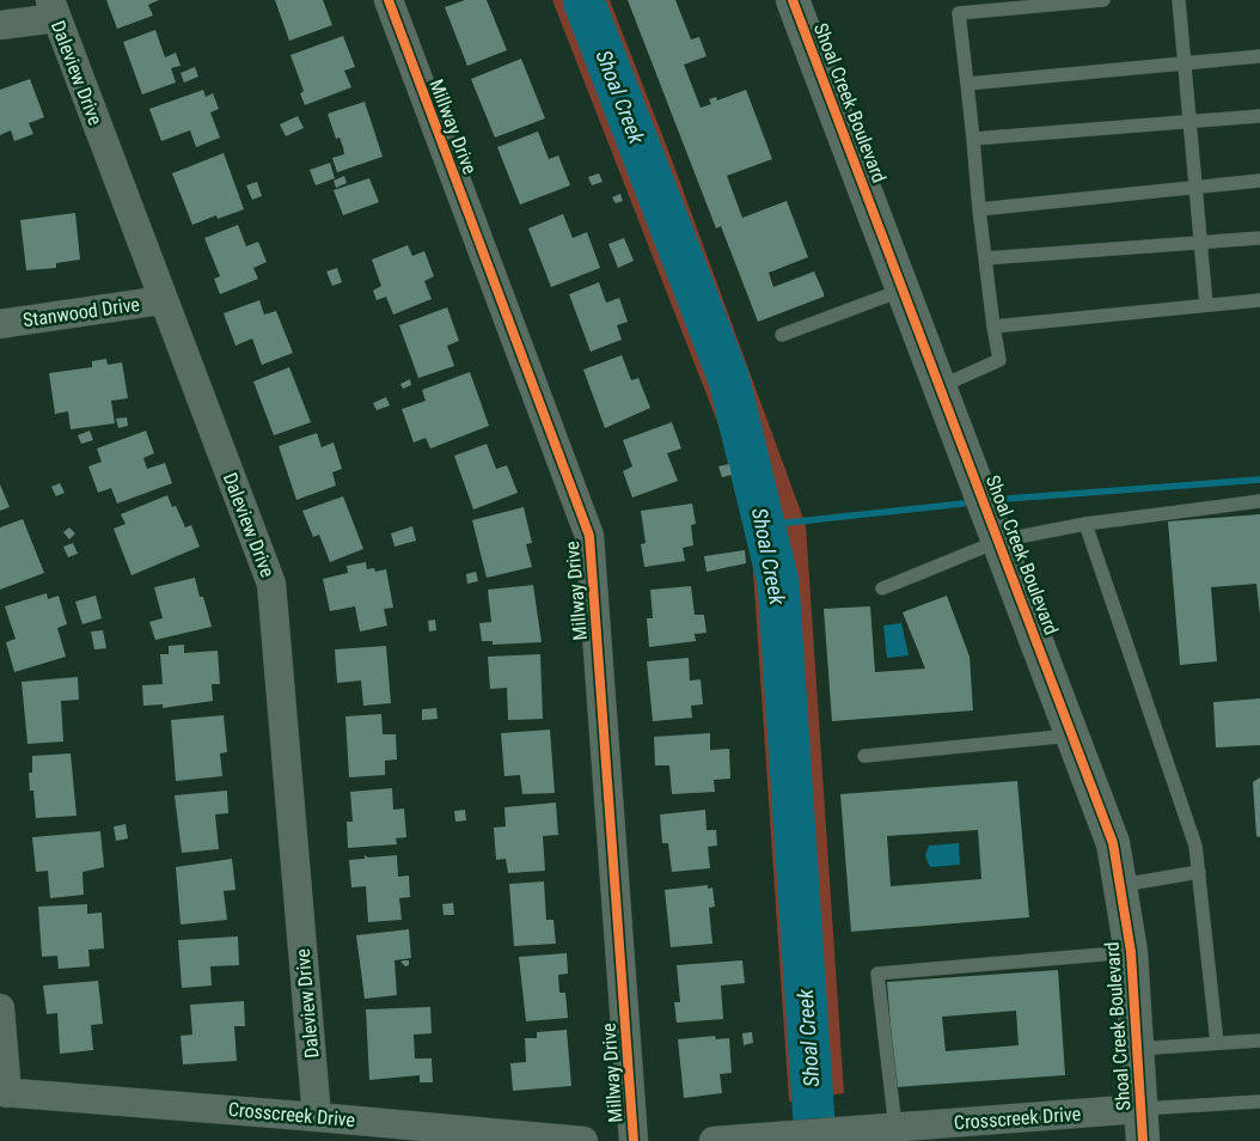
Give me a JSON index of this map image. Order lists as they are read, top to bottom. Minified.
{"streets":{"street":["Daleview Drive","Shoal Creek Boulevard","Millway Drive","Stanwood Drive","Crosscreek Drive"]},"crossings":[["Daleview Drive","Stanwood Drive"],["Daleview Drive","Crosscreek Drive"],["Shoal Creek Boulevard","Crosscreek Drive"]],"water":["Shoal Creek"]}
